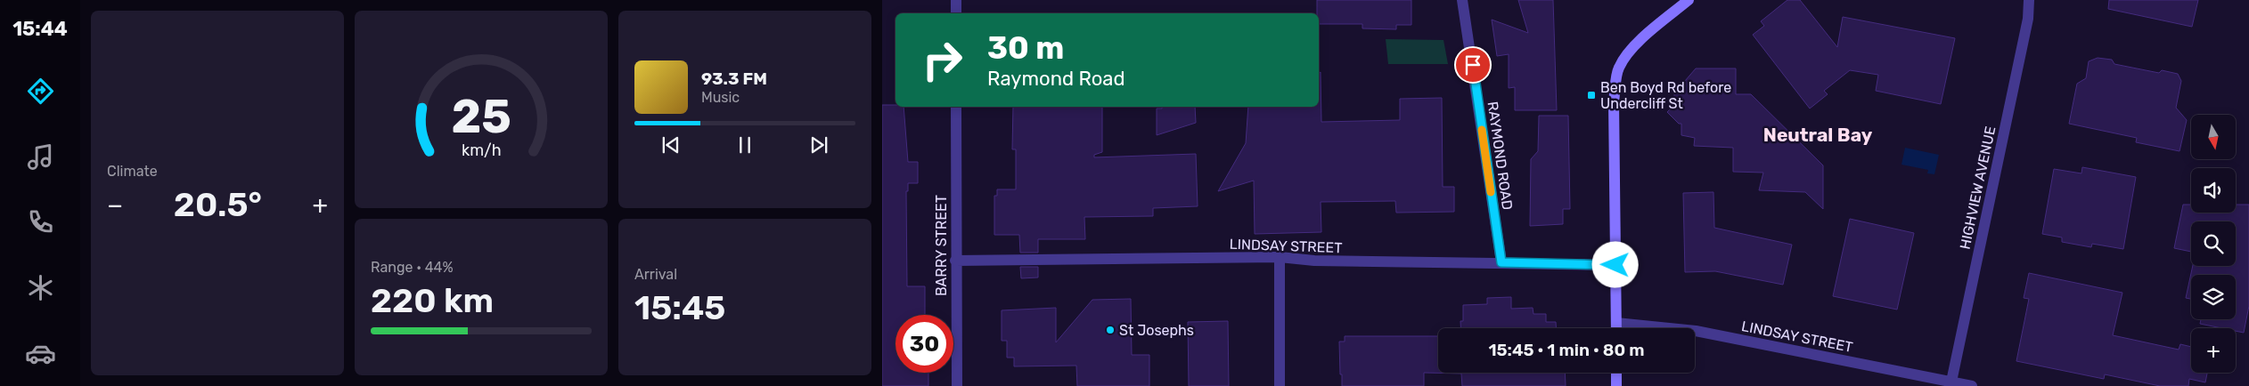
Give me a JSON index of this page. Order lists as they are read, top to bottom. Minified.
{"streets":{"street":["RAYMOND ROAD","HIGHVIEW AVENUE","BARRY STREET","LINDSAY STREET"]},"crossings":[["RAYMOND ROAD","LINDSAY STREET"],["HIGHVIEW AVENUE","LINDSAY STREET"],["BARRY STREET","LINDSAY STREET"]],"districts":["Neutral Bay"],"places":{"transit":["Ben Boyd Rd before Undercliff St"],"other":["St Josephs"]},"north":"bottom","page":{"tabs":"15:44","tile":["Climate",["Range · 44%","220 km"],["Arrival","15:45"]],"turn":["30 m","Raymond Road"],"song":["93.3 FM","Music"],"map_buttons":"+","heat":["−","20.5°","+"],"limit":"30","trip":"15:45 · 1 min · 80 m","gauge":["25","km/h"]}}
